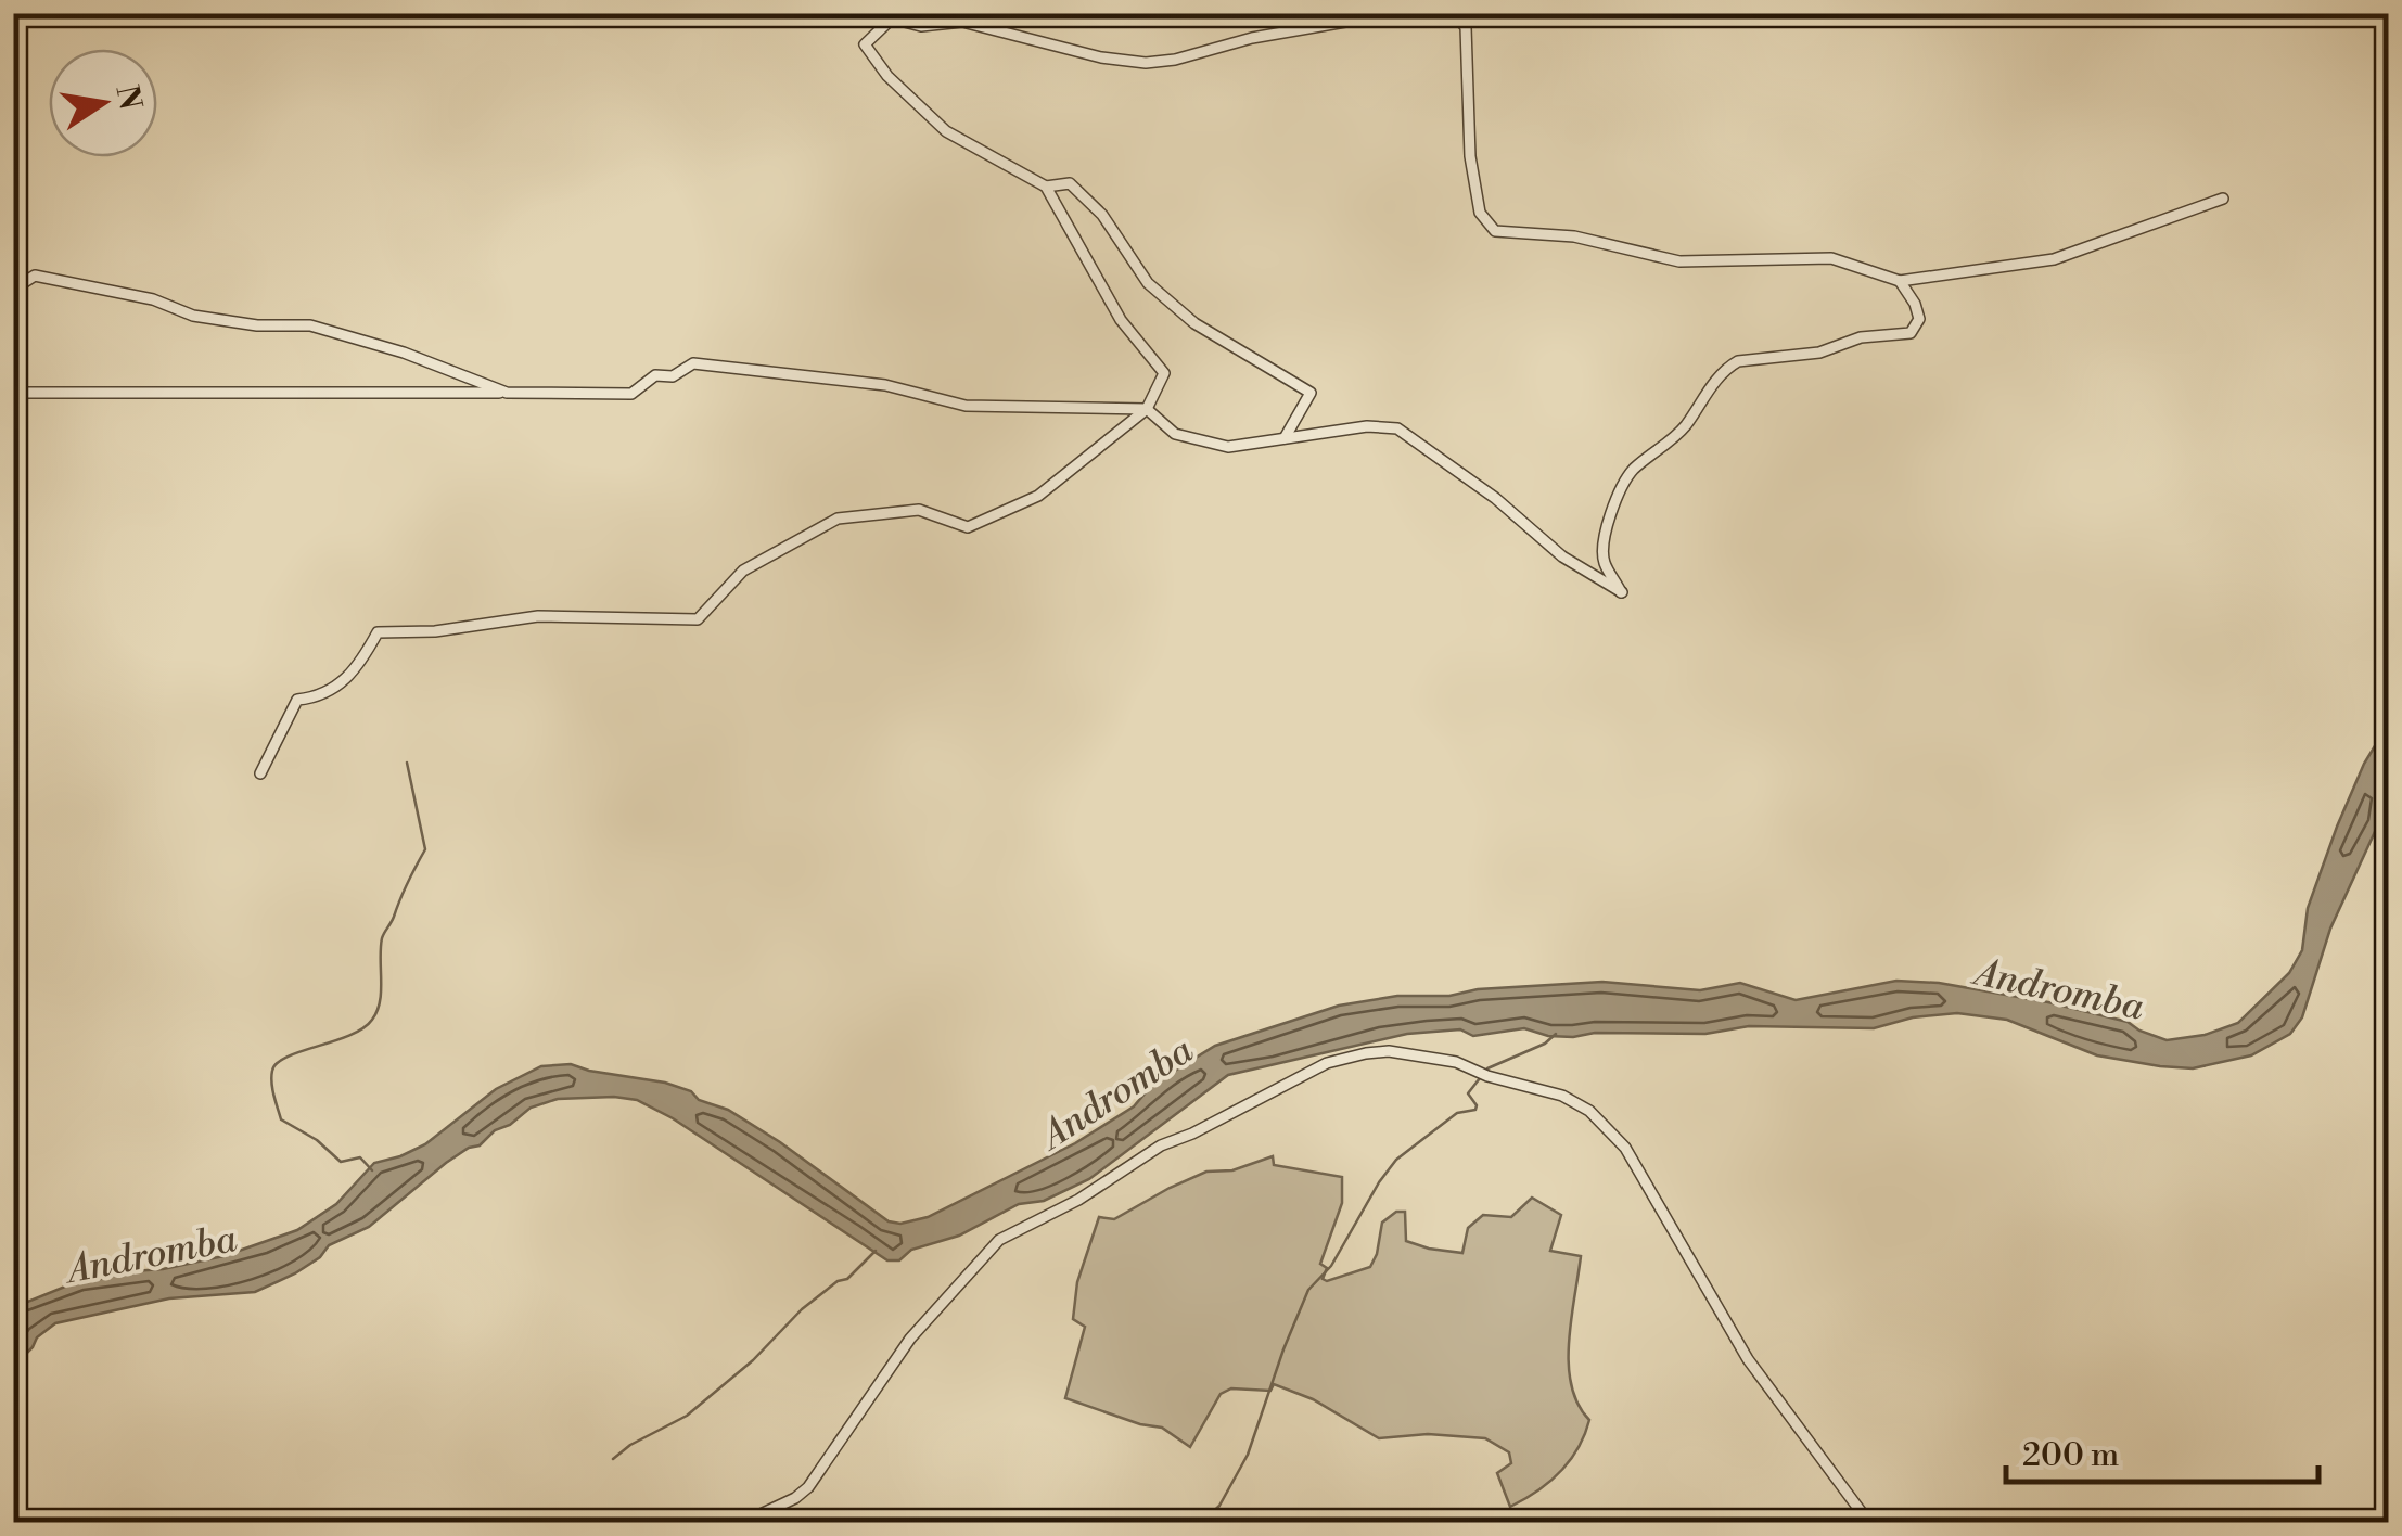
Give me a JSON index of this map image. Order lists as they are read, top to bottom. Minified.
{"water":["Andromba"],"scale_bar":"200 m","north":"right"}
